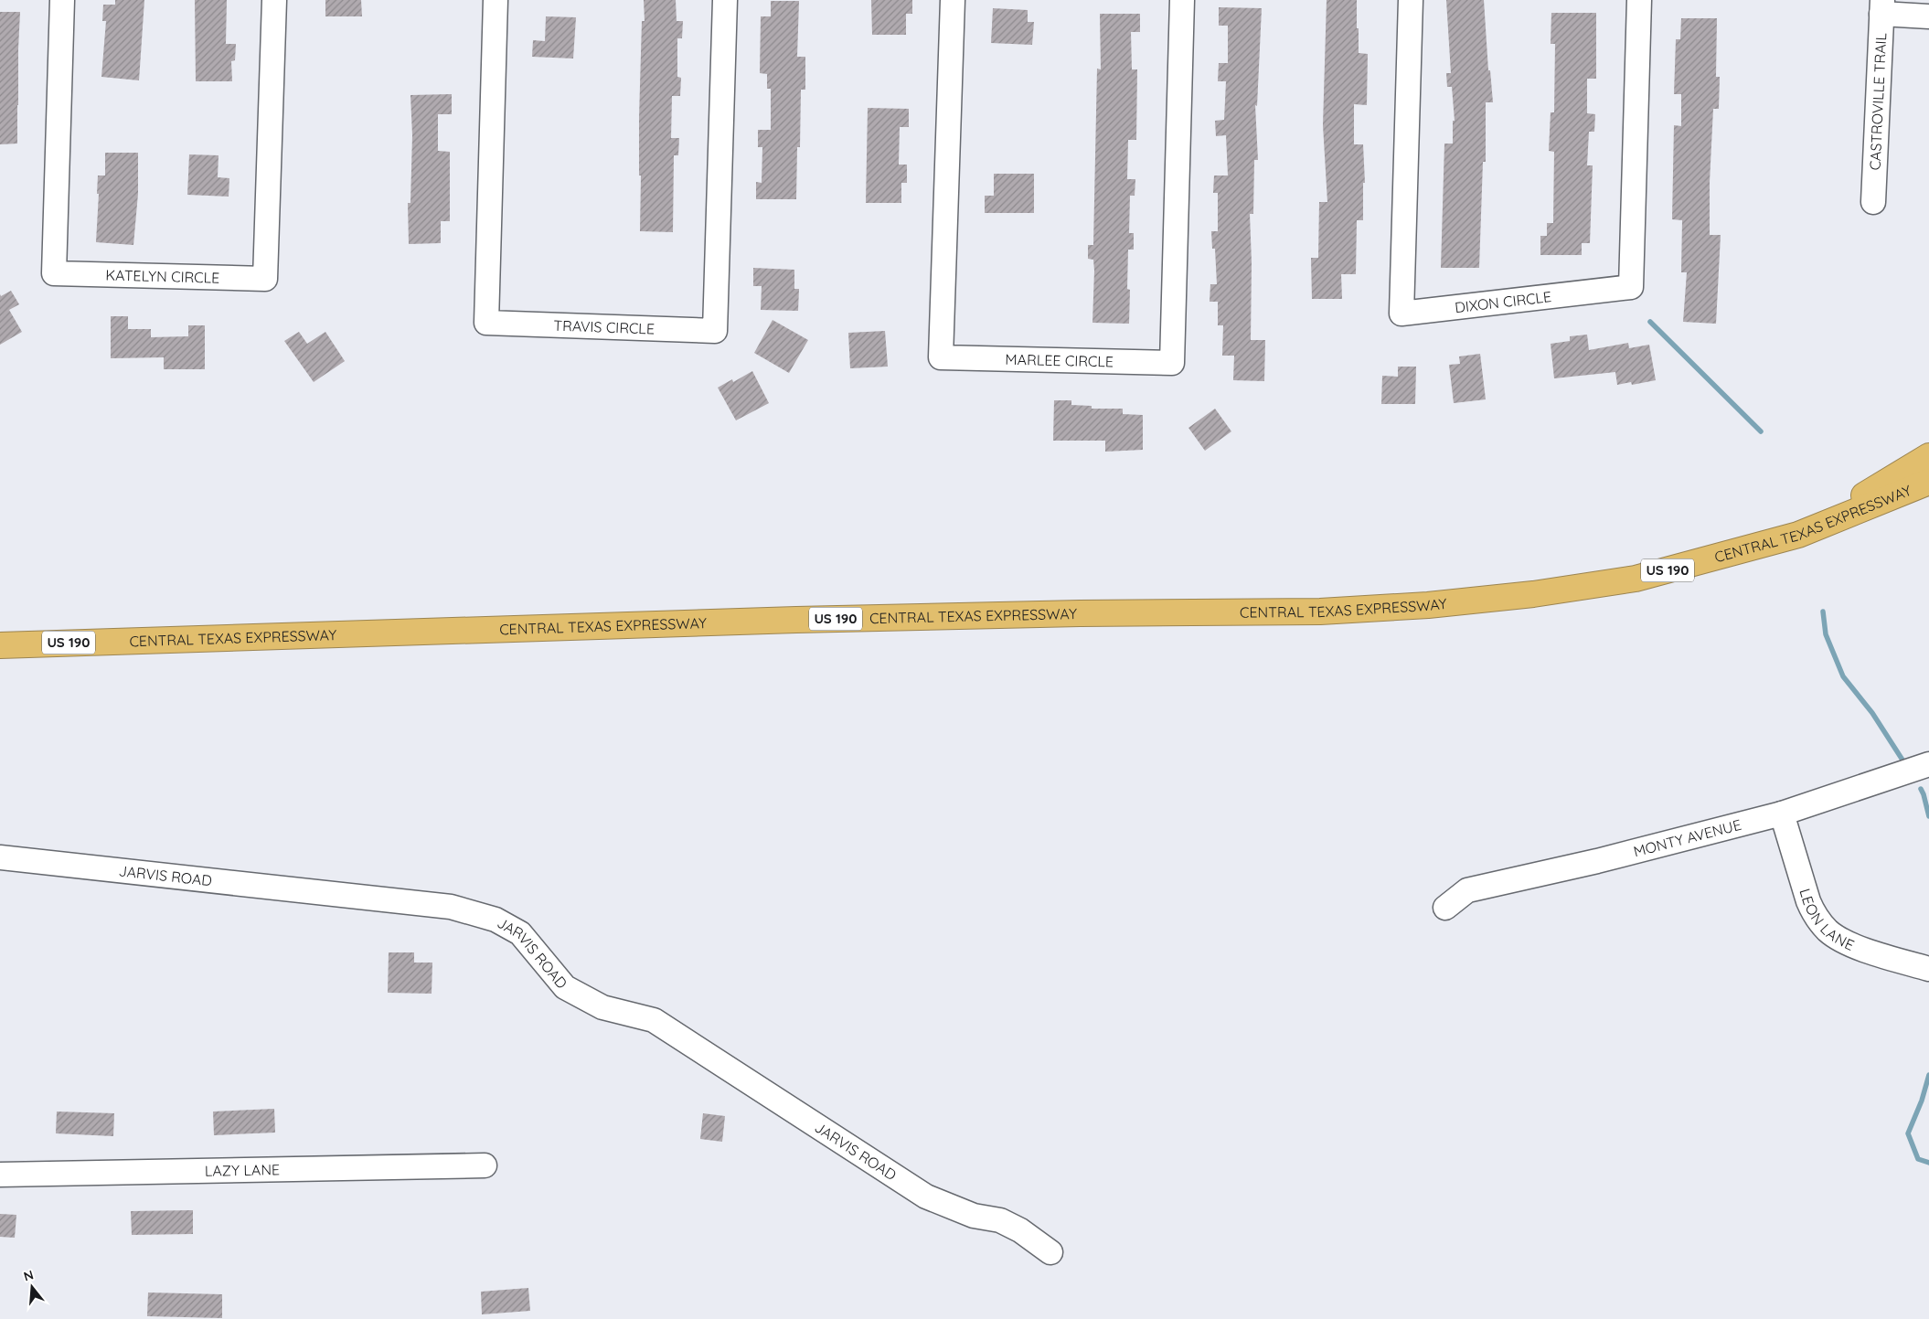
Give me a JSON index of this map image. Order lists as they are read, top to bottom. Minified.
{"streets":{"highway":["CENTRAL TEXAS EXPRESSWAY","US 190"],"street":["CASTROVILLE TRAIL","KATELYN CIRCLE","DIXON CIRCLE","TRAVIS CIRCLE","MARLEE CIRCLE","MONTY AVENUE","JARVIS ROAD","LEON LANE","LAZY LANE"]},"crossings":[["MONTY AVENUE","LEON LANE"]],"north":"top"}
